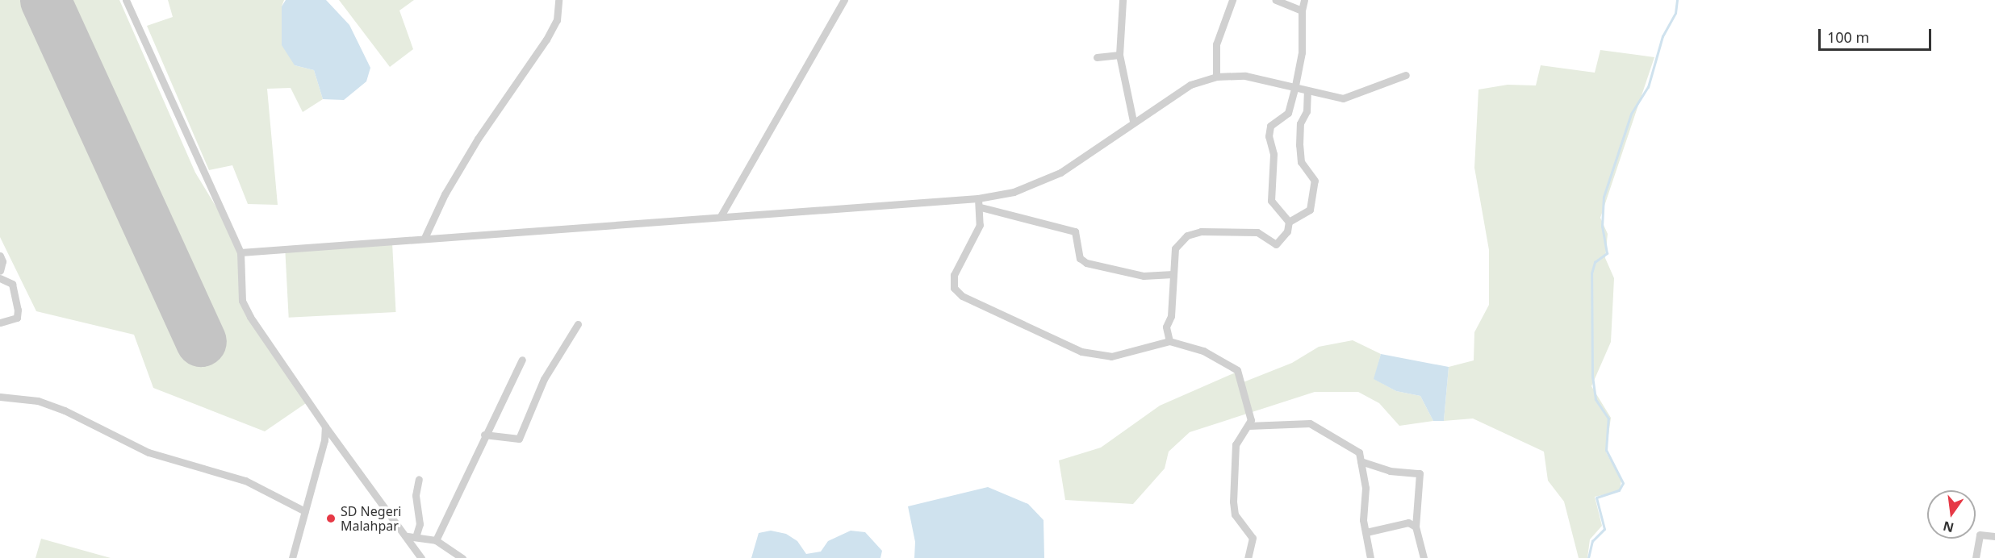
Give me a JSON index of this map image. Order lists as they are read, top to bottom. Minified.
{"places":["SD Negeri Malahpar"],"scale_bar":"100 m","north":"bottom"}
